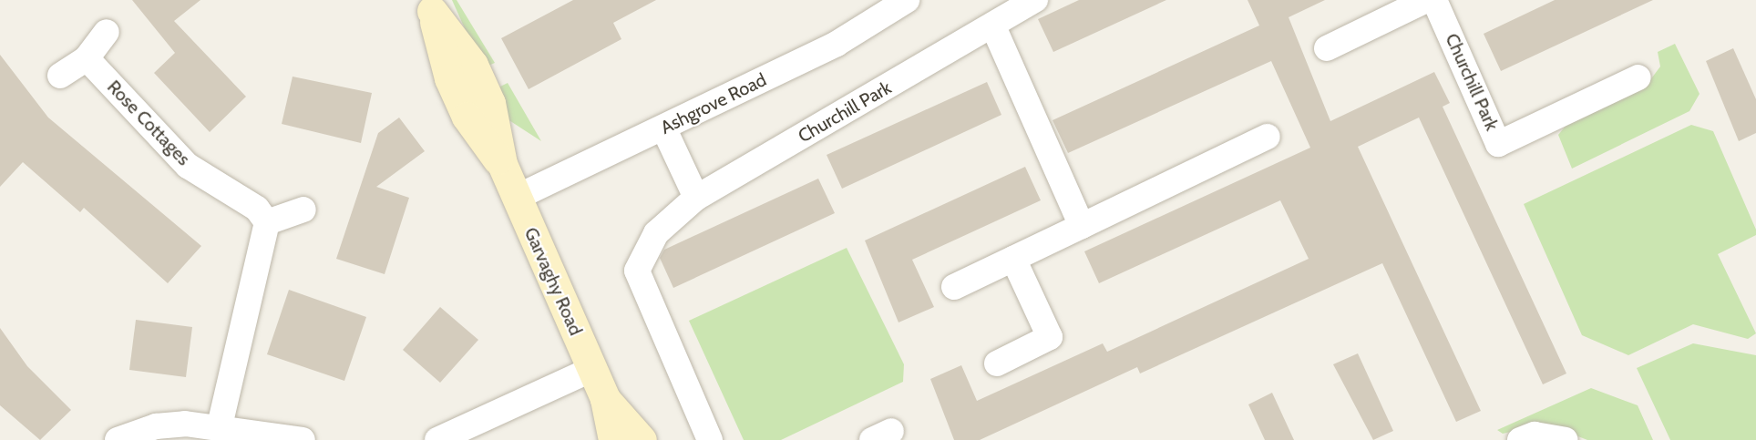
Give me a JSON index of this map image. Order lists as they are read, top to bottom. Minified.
{"streets":{"main road":["Garvaghy Road"],"street":["Churchill Park","Ashgrove Road","Rose Cottages"]},"crossings":[["Ashgrove Road","Garvaghy Road"]]}
